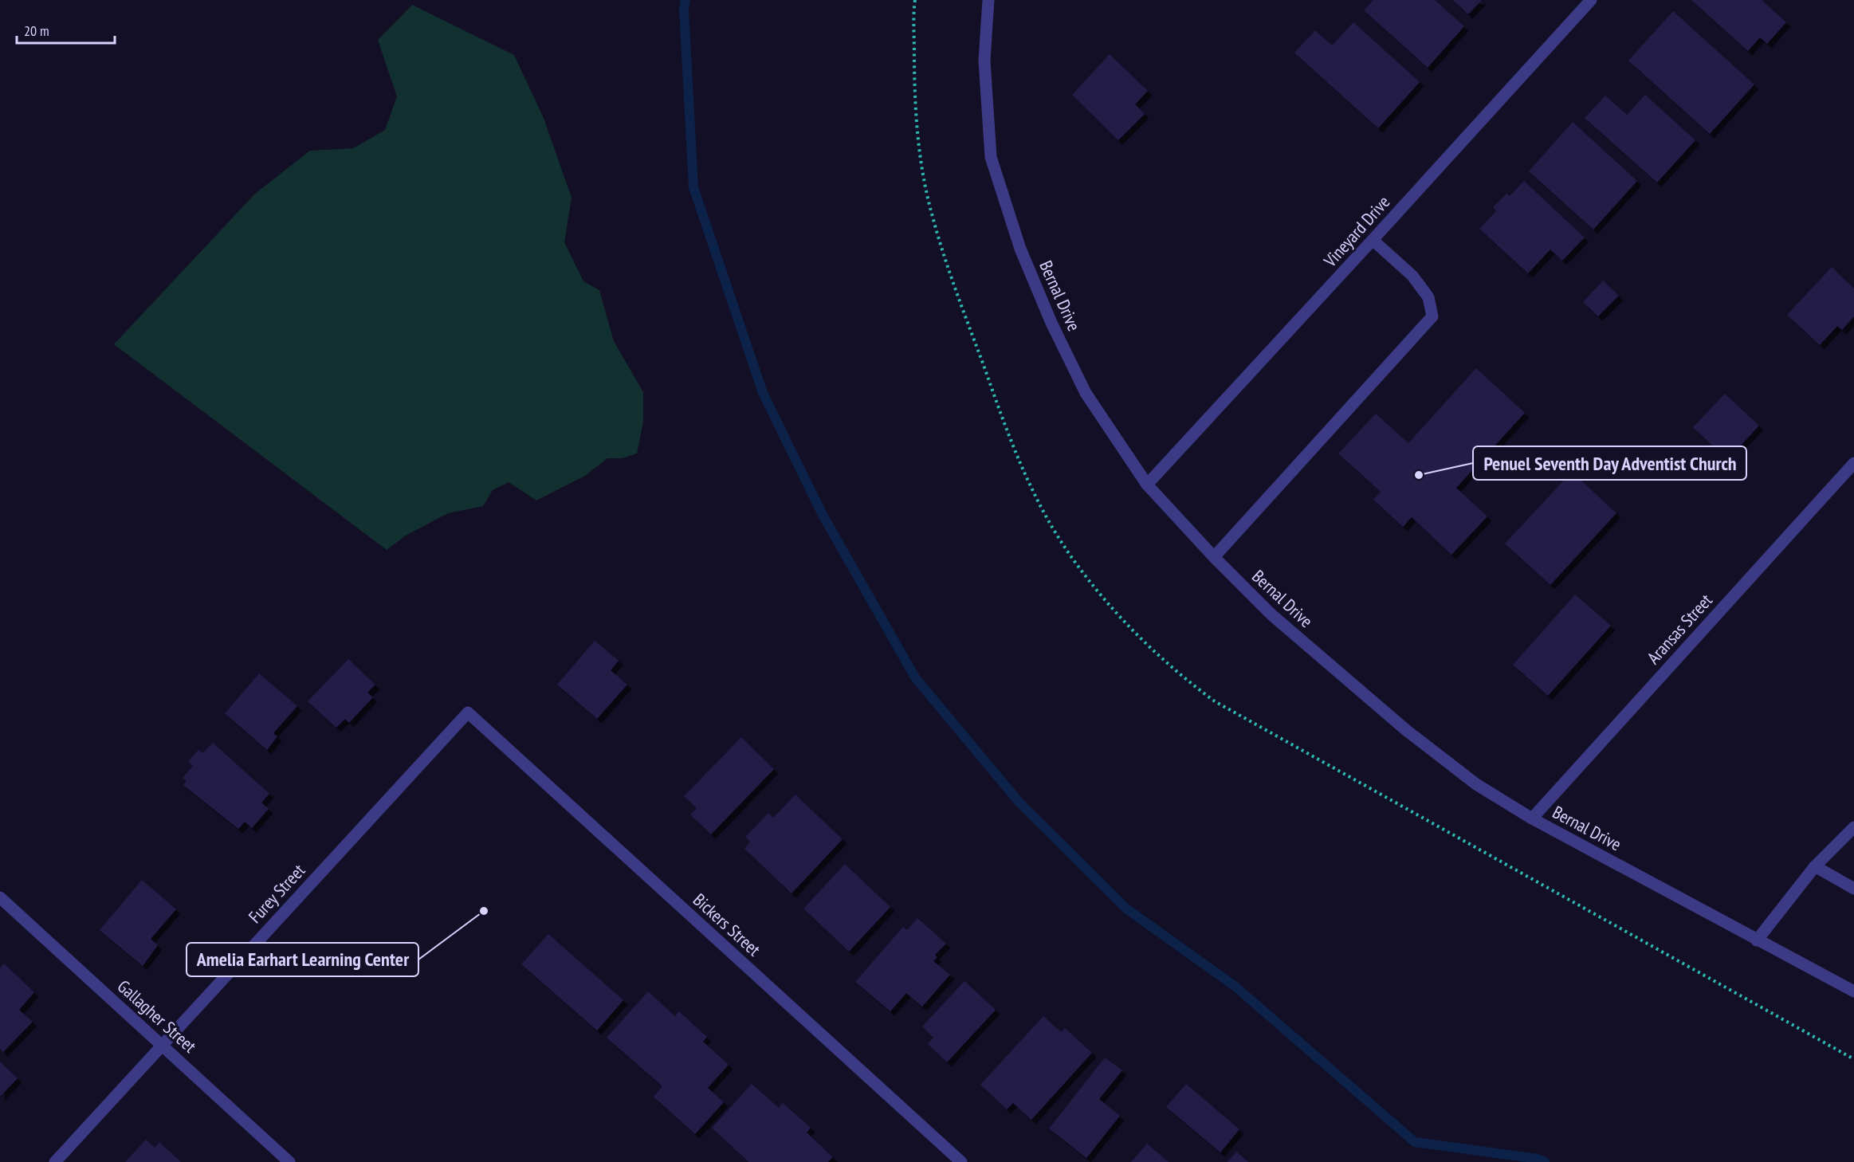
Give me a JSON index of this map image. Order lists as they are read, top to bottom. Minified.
{"streets":{"street":["Vineyard Drive","Bernal Drive","Aransas Street","Furey Street","Bickers Street","Gallagher Street"]},"crossings":[["Vineyard Drive","Bernal Drive"],["Bernal Drive","Aransas Street"],["Furey Street","Bickers Street"],["Furey Street","Gallagher Street"]],"places":["Penuel Seventh Day Adventist Church","Amelia Earhart Learning Center"],"scale_bar":"20 m"}
